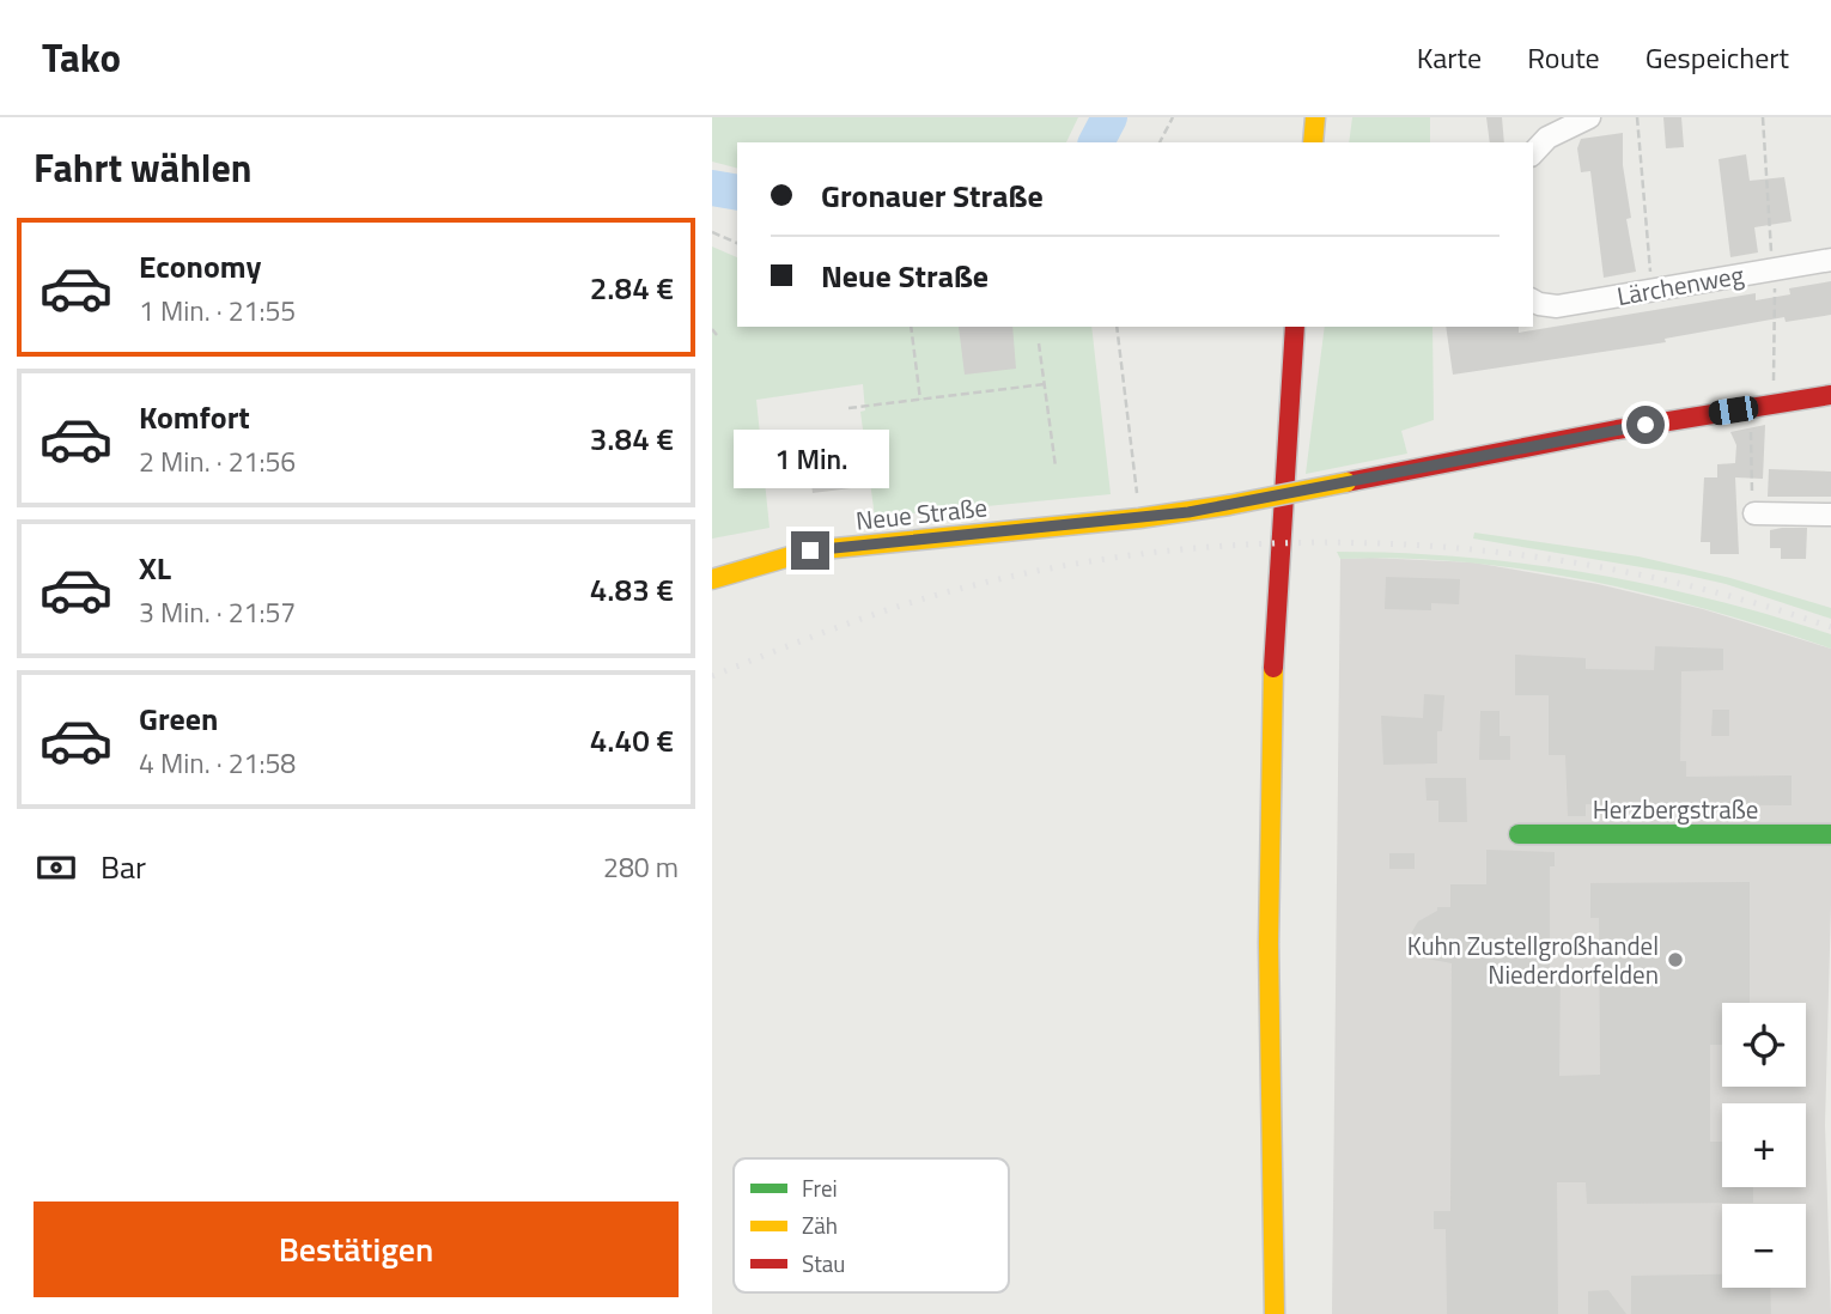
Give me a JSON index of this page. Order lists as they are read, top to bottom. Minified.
{"streets":{"street":["Lärchenweg","Neue Straße","Herzbergstraße"]},"places":["Kuhn Zustellgroßhandel Niederdorfelden"],"legend":["Frei","Zäh","Stau"],"page":{"header":"Tako","nav":["Karte","Route","Gespeichert"],"heading":"Fahrt wählen","banner":["Gronauer Straße","Neue Straße"],"list":[{"name":"Economy","note":"1 Min. · 21:55","value":"2.84 €"},{"name":"Komfort","note":"2 Min. · 21:56","value":"3.84 €"},{"name":"XL","note":"3 Min. · 21:57","value":"4.83 €"},{"name":"Green","note":"4 Min. · 21:58","value":"4.40 €"}],"bubble":"1 Min.","pay":["Bar","280 m"],"map_buttons":["+","−"],"buttons":"Bestätigen"}}
